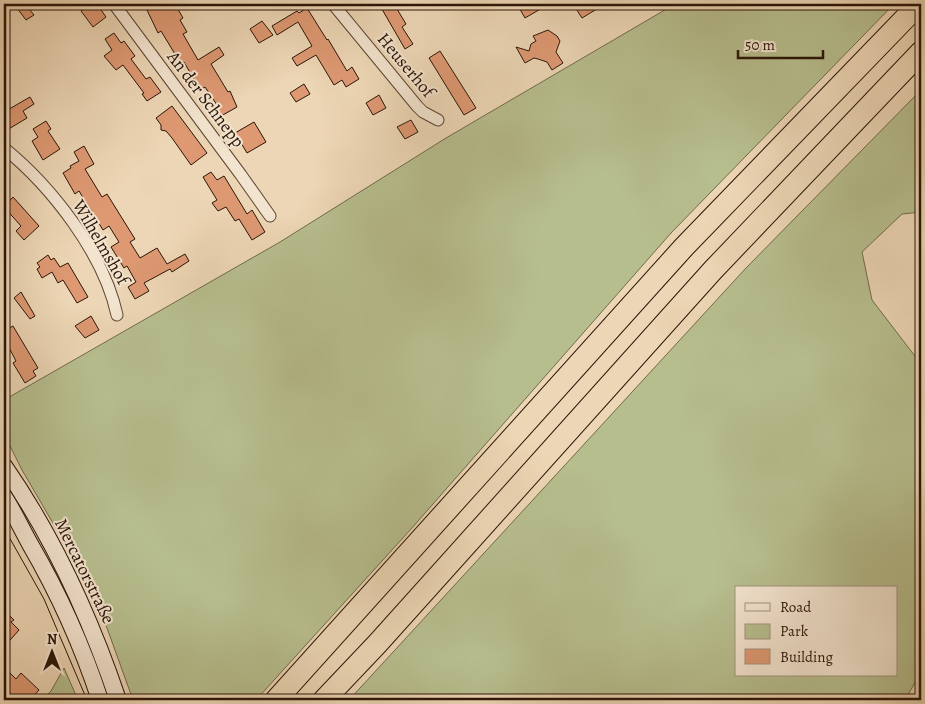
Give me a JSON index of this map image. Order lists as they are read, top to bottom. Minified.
{"streets":{"main road":["Mercatorstraße"],"street":["Heuserhof","An der Schnepp","Wilhelmshof"]},"legend":["Road","Park","Building"],"scale_bar":"50 m","north":"top"}
